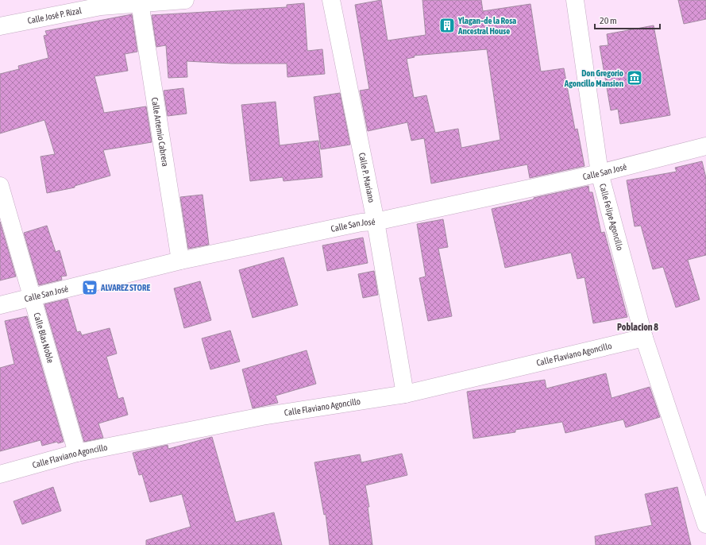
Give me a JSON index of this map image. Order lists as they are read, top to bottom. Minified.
{"streets":{"street":["Calle José P. Rizal","Calle Artemio Cabrera","Calle San José","Calle P. Mariano","Calle Felipe Agoncillo","Calle Blas Noble","Calle Flaviano Agoncillo"]},"crossings":[["Calle José P. Rizal","Calle Artemio Cabrera"],["Calle Artemio Cabrera","Calle San José"],["Calle San José","Calle P. Mariano"],["Calle San José","Calle Felipe Agoncillo"],["Calle San José","Calle Blas Noble"],["Calle P. Mariano","Calle Flaviano Agoncillo"],["Calle Felipe Agoncillo","Calle Flaviano Agoncillo"],["Calle Blas Noble","Calle Flaviano Agoncillo"]],"districts":["Poblacion 8"],"places":{"building":["Ylagan–de la Rosa Ancestral House"],"museum":["Don Gregorio Agoncillo Mansion"],"supermarket":["ALVAREZ STORE"]},"scale_bar":"20 m"}
